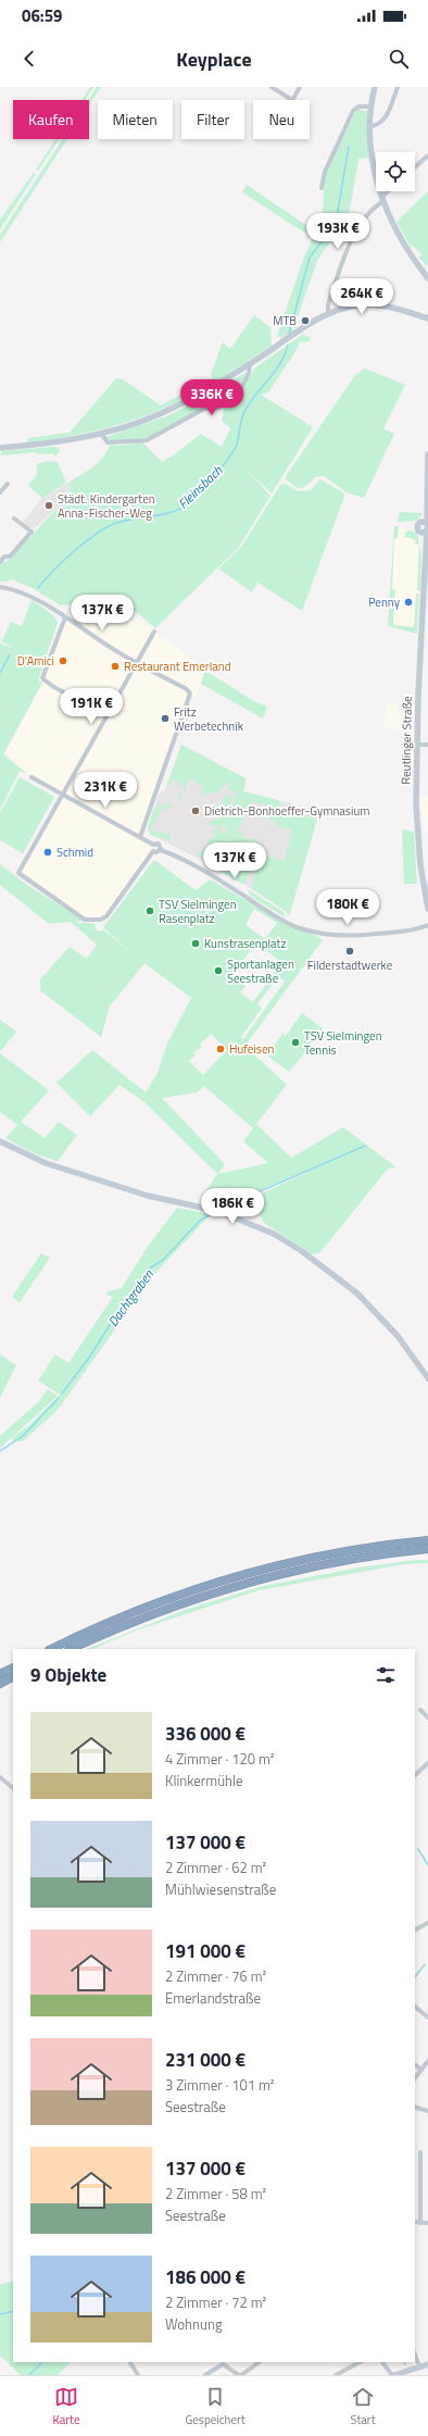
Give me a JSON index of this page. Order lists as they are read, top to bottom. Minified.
{"streets":{"street":["Reutlinger Straße"]},"water":["Fleinsbach","Dachtgraben"],"places":["MTB","Städt. Kindergarten Anna-Fischer-Weg","Penny","D'Amici","Restaurant Emerland","Fritz Werbetechnik","Dietrich-Bonhoeffer-Gymnasium","Schmid","TSV Sielmingen Rasenplatz","Kunstrasenplatz","Filderstadtwerke","Sportanlagen Seestraße","TSV Sielmingen Tennis","Hufeisen"],"page":{"status":"06:59","header":"Keyplace","chip":["Kaufen","Mieten","Filter","Neu"],"price":["193K €","264K €","336K €","137K €","191K €","231K €","137K €","180K €","186K €"],"heading":"9 Objekte","list":[{"name":"336 000 €","note":"4 Zimmer · 120 m² · Klinkermühle"},{"name":"137 000 €","note":"2 Zimmer · 62 m² · Mühlwiesenstraße"},{"name":"191 000 €","note":"2 Zimmer · 76 m² · Emerlandstraße"},{"name":"231 000 €","note":"3 Zimmer · 101 m² · Seestraße"},{"name":"137 000 €","note":"2 Zimmer · 58 m² · Seestraße"},{"name":"186 000 €","note":"2 Zimmer · 72 m² · Wohnung"}],"tabs":["Karte","Gespeichert","Start"]}}
